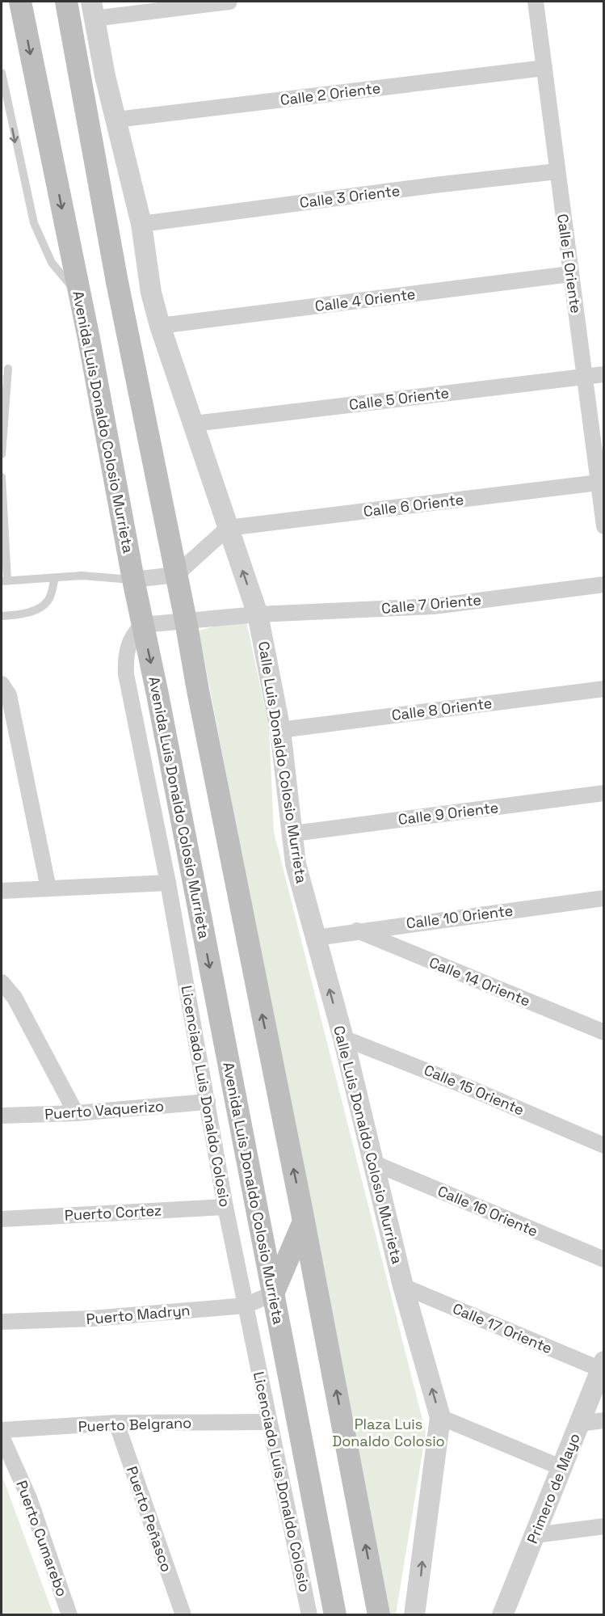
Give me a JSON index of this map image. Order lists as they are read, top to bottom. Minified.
{"streets":{"main road":["Avenida Luis Donaldo Colosio Murrieta"],"street":["Calle 2 Oriente","Calle 3 Oriente","Calle E Oriente","Calle 4 Oriente","Calle 5 Oriente","Calle 6 Oriente","Calle 7 Oriente","Calle 8 Oriente","Calle Luis Donaldo Colosio Murrieta","Calle 9 Oriente","Calle 10 Oriente","Calle 14 Oriente","Calle 15 Oriente","Licenciado Luis Donaldo Colosio","Puerto Vaquerizo","Calle 16 Oriente","Puerto Cortez","Puerto Madryn","Calle 17 Oriente","Puerto Belgrano","Primero de Mayo","Puerto Peñasco","Puerto Cumarebo"]},"crossings":[["Calle 2 Oriente","Calle E Oriente"],["Calle 2 Oriente","Calle Luis Donaldo Colosio Murrieta"],["Calle 3 Oriente","Calle E Oriente"],["Calle 3 Oriente","Calle Luis Donaldo Colosio Murrieta"],["Calle E Oriente","Calle 4 Oriente"],["Calle E Oriente","Calle 5 Oriente"],["Calle E Oriente","Calle 6 Oriente"],["Calle 4 Oriente","Calle Luis Donaldo Colosio Murrieta"],["Calle 5 Oriente","Calle Luis Donaldo Colosio Murrieta"],["Avenida Luis Donaldo Colosio Murrieta","Licenciado Luis Donaldo Colosio"],["Avenida Luis Donaldo Colosio Murrieta","Puerto Madryn"],["Calle 6 Oriente","Calle Luis Donaldo Colosio Murrieta"],["Calle 7 Oriente","Calle Luis Donaldo Colosio Murrieta"],["Calle 8 Oriente","Calle Luis Donaldo Colosio Murrieta"],["Calle Luis Donaldo Colosio Murrieta","Calle 9 Oriente"],["Calle Luis Donaldo Colosio Murrieta","Calle 10 Oriente"],["Calle Luis Donaldo Colosio Murrieta","Calle 15 Oriente"],["Calle Luis Donaldo Colosio Murrieta","Calle 16 Oriente"],["Calle Luis Donaldo Colosio Murrieta","Calle 17 Oriente"],["Calle 10 Oriente","Calle 14 Oriente"],["Licenciado Luis Donaldo Colosio","Puerto Vaquerizo"],["Licenciado Luis Donaldo Colosio","Puerto Cortez"],["Licenciado Luis Donaldo Colosio","Puerto Madryn"],["Licenciado Luis Donaldo Colosio","Puerto Belgrano"],["Calle 17 Oriente","Primero de Mayo"],["Puerto Belgrano","Puerto Peñasco"]],"parks":["Plaza Luis Donaldo Colosio"]}
